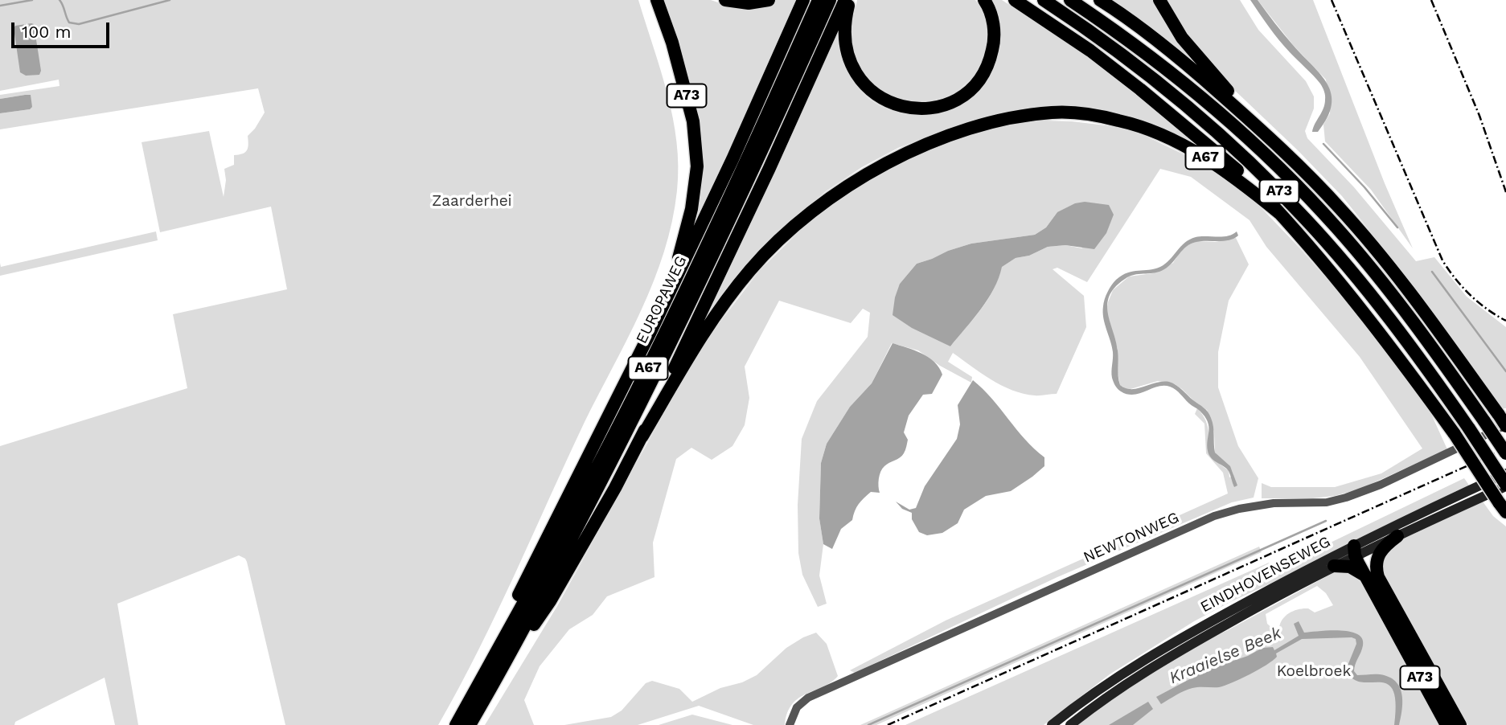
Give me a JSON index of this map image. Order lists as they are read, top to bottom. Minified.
{"streets":{"highway":["A73","A67","EUROPAWEG"],"main road":["EINDHOVENSEWEG"],"street":["NEWTONWEG"]},"crossings":[["A73","A67"],["A73","NEWTONWEG"],["A73","EINDHOVENSEWEG"],["A67","EUROPAWEG"]],"water":["Kraaielse Beek"],"parks":["Zaarderhei","Koelbroek"],"scale_bar":"100 m"}
